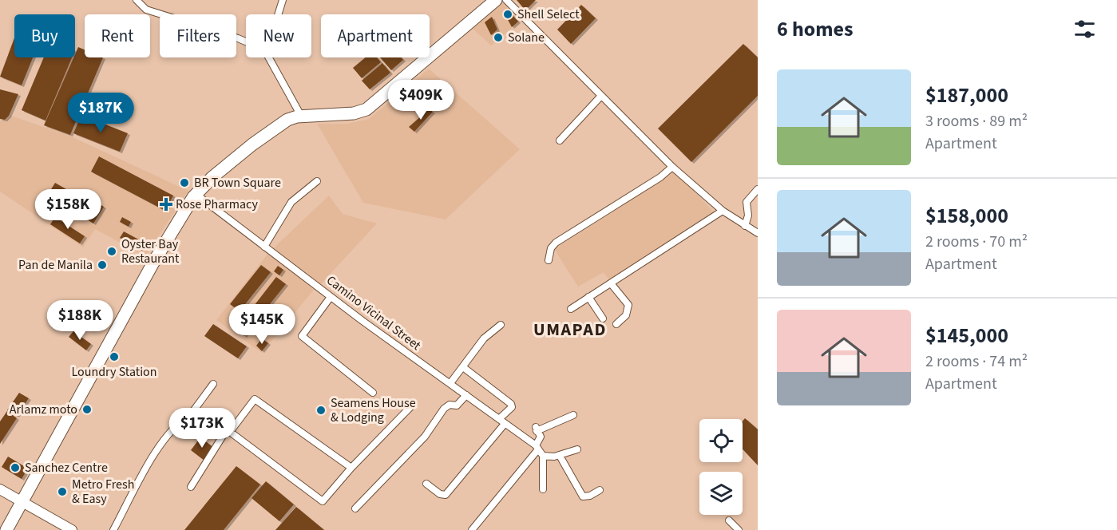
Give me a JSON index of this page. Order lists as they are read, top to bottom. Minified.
{"streets":{"street":["Camino Vicinal Street"]},"districts":["UMAPAD"],"places":{"other":["Shell Select","Solane","BR Town Square","Oyster Bay Restaurant","Pan de Manila","Loundry Station","Arlamz moto","Seamens House & Lodging","Sanchez Centre","Metro Fresh & Easy"],"health":["Rose Pharmacy"]},"page":{"heading":"6 homes","chip":["Buy","Rent","Filters","New","Apartment"],"list":[{"name":"$187,000","note":"3 rooms · 89 m² · Apartment"},{"name":"$158,000","note":"2 rooms · 70 m² · Apartment"},{"name":"$145,000","note":"2 rooms · 74 m² · Apartment"}],"price":["$409K","$187K","$158K","$188K","$145K","$173K"]}}
